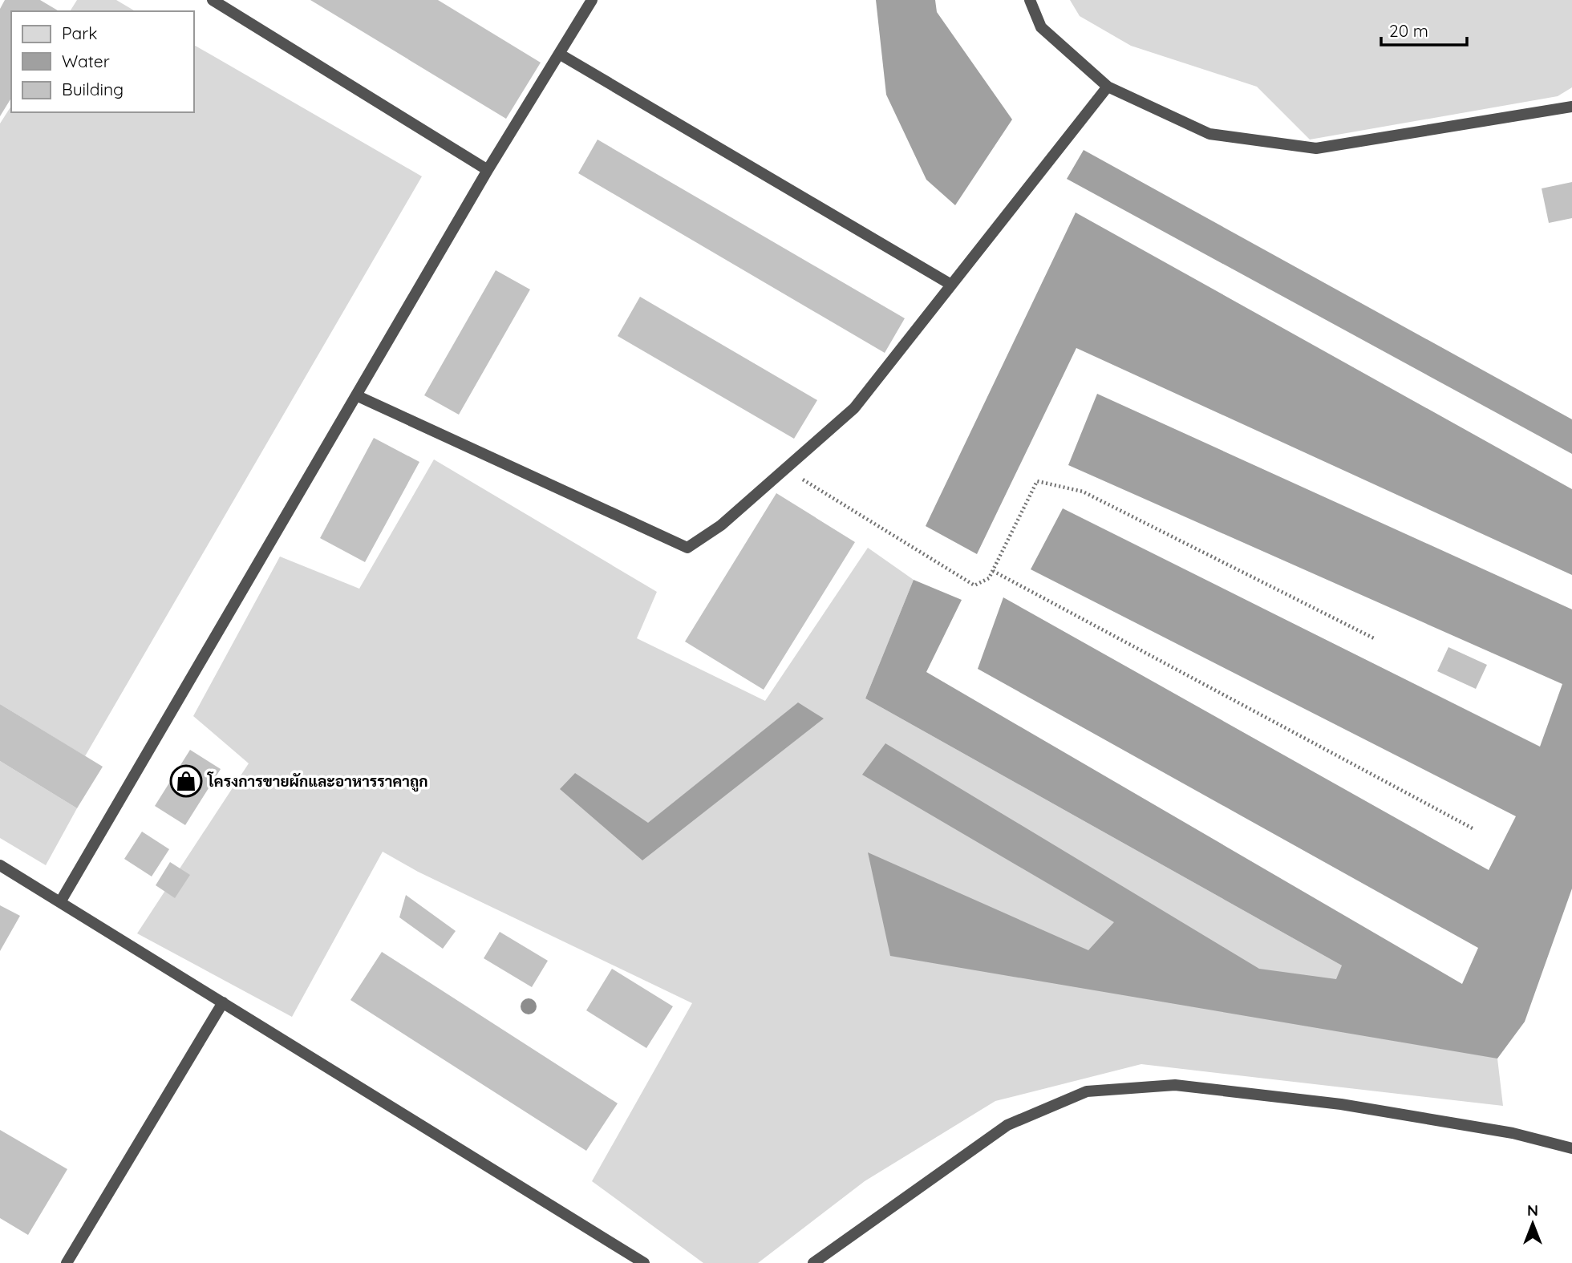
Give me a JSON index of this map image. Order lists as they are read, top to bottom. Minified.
{"places":{"shop":["โครงการขายผักและอาหารราคาถูก"]},"legend":["Park","Water","Building"],"scale_bar":"20 m","north":"top"}
